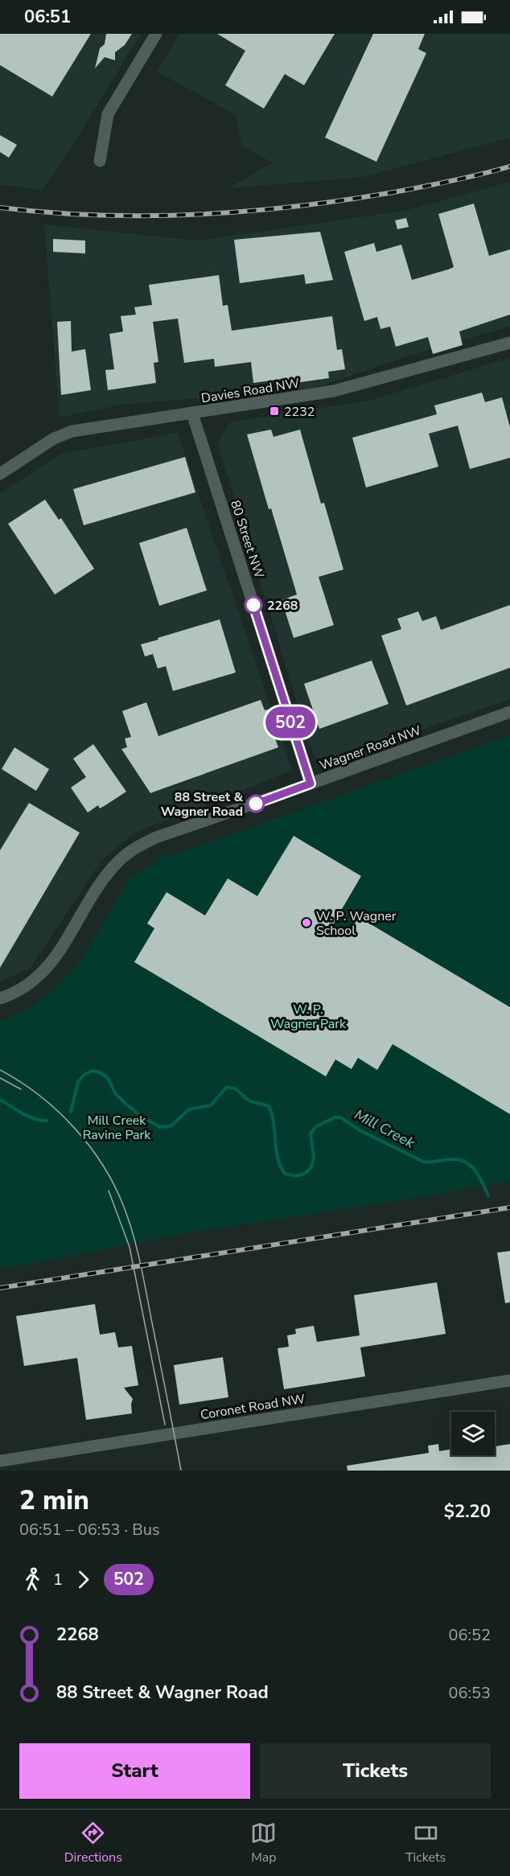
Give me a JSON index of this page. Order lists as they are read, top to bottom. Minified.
{"streets":{"street":["Davies Road NW","80 Street NW","Wagner Road NW","Coronet Road NW"]},"crossings":[["Davies Road NW","80 Street NW"],["80 Street NW","Wagner Road NW"]],"water":["Mill Creek"],"parks":["W. P. Wagner Park","Mill Creek Ravine Park"],"places":{"transit":["2232"],"other":["2268","88 Street & Wagner Road","W. P. Wagner School"]},"lines":["bus line 502"],"page":{"status":"06:51","on_map":"502","heading":["2 min","06:51 – 06:53 · Bus","$2.20"],"legs":["1","502"],"list":[{"name":"2268","value":"06:52"},{"name":"88 Street & Wagner Road","value":"06:53"}],"buttons":["Start","Tickets"],"tabs":["Directions","Map","Tickets"]}}
